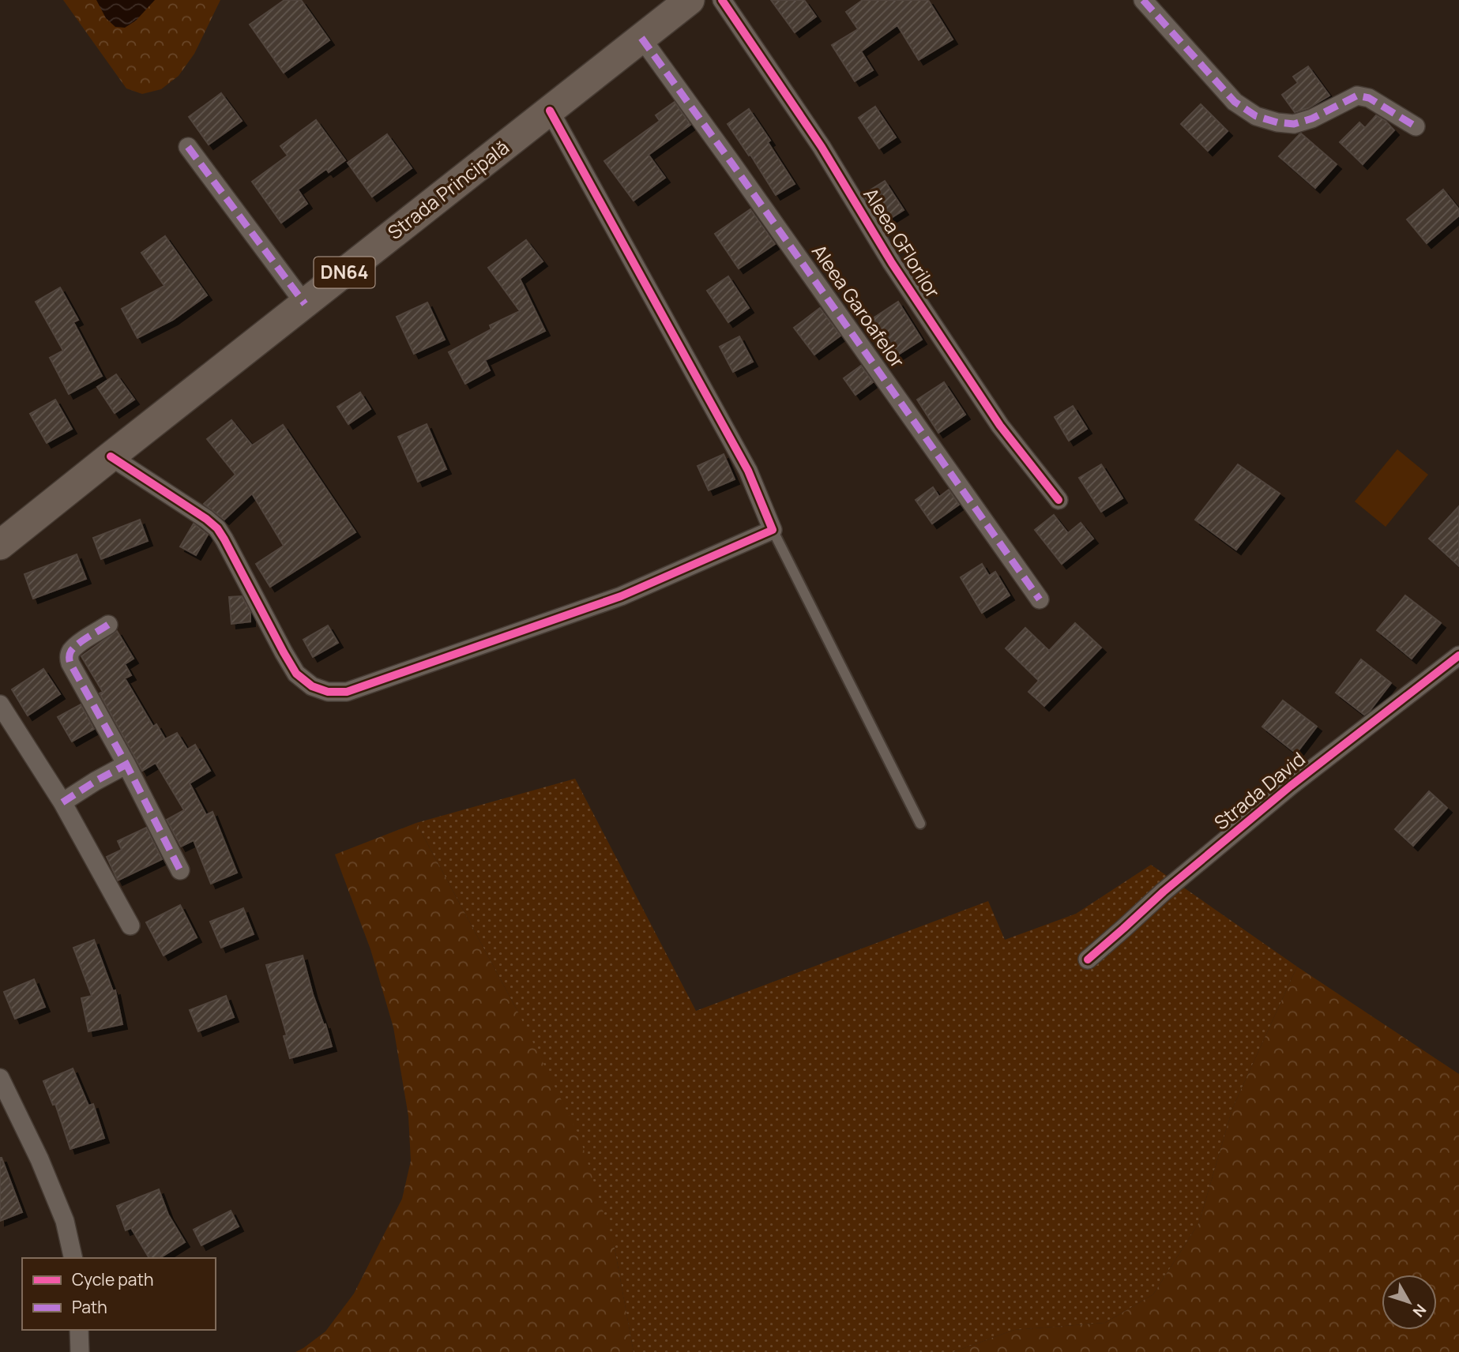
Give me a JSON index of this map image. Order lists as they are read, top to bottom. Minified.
{"streets":{"main road":["Strada Principală","DN64"],"street":["Aleea GFlorilor","Aleea Garoafelor","Strada David"]},"crossings":[["Strada Principală","Aleea Garoafelor"]],"legend":["Cycle path","Path"],"north":"bottom right"}
